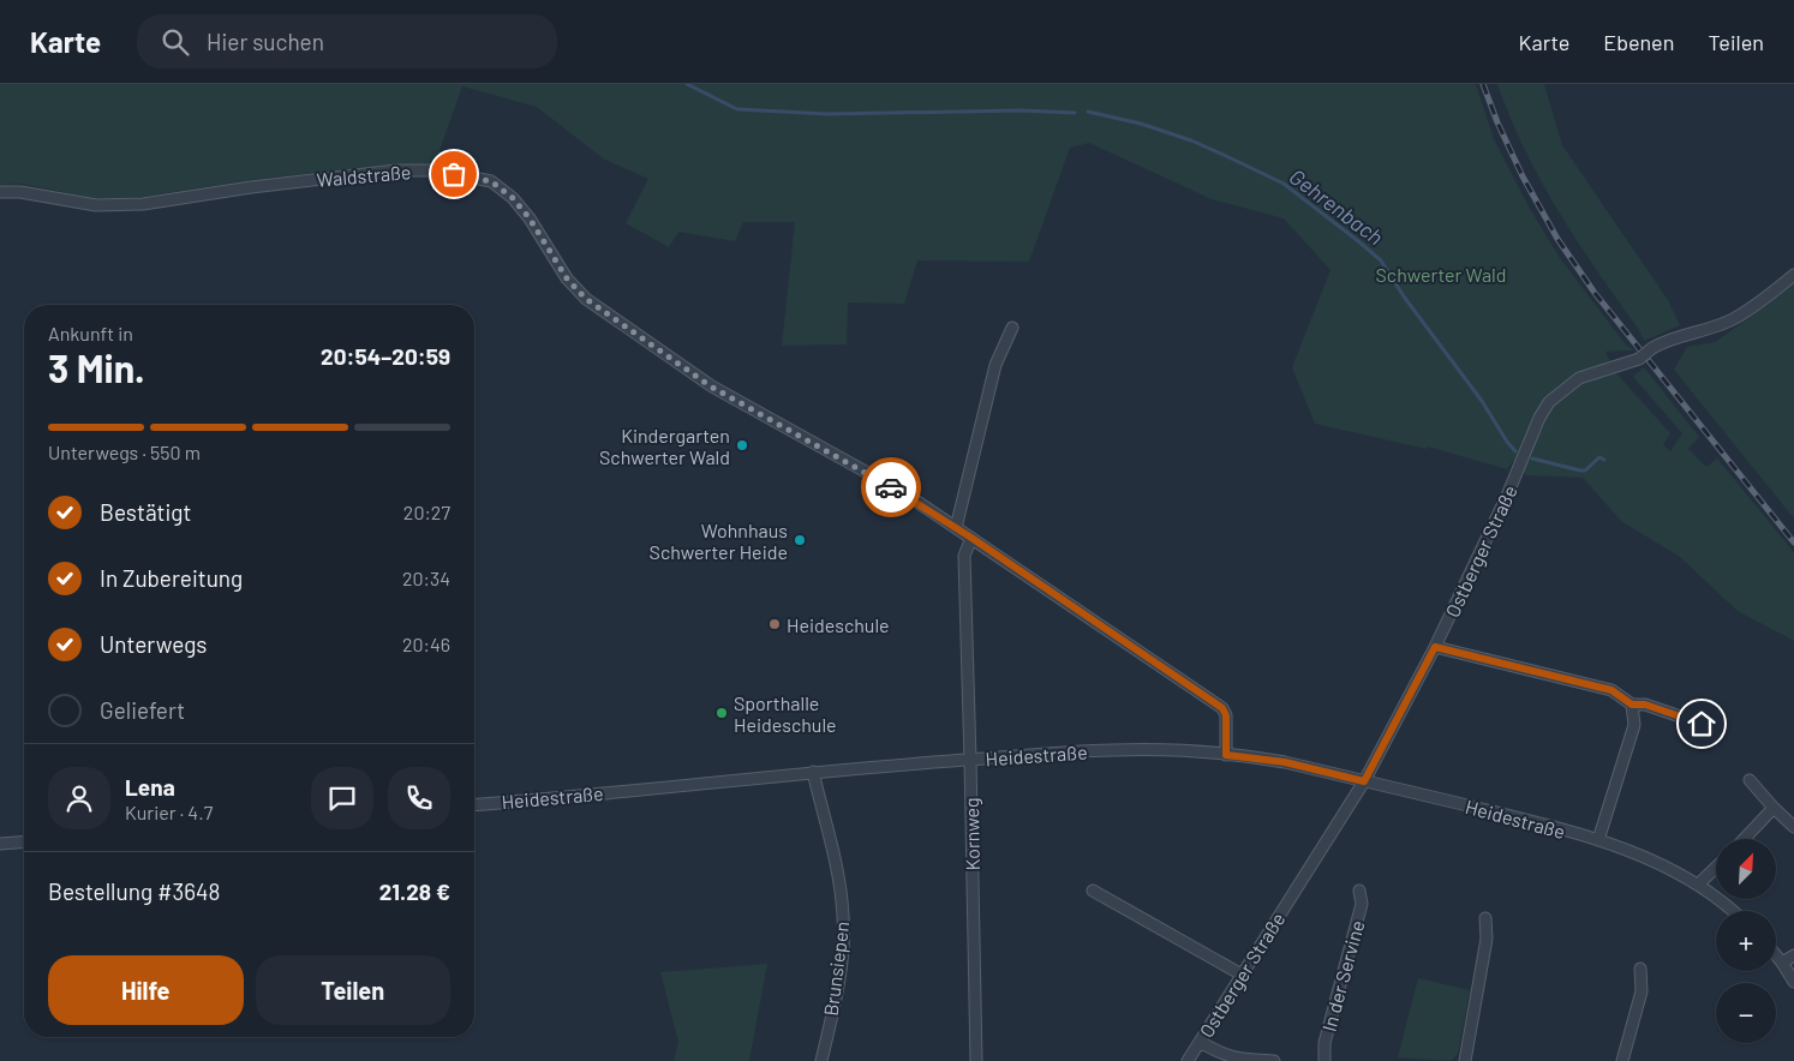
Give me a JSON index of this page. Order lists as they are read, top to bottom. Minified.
{"streets":{"street":["Waldstraße","Ostberger Straße","Heidestraße","Kornweg","Brunsiepen","In der Servine"]},"crossings":[["Waldstraße","Heidestraße"],["Waldstraße","Kornweg"],["Ostberger Straße","Heidestraße"],["Heidestraße","Kornweg"],["Heidestraße","Brunsiepen"]],"water":["Gehrenbach"],"parks":["Schwerter Wald"],"places":["Kindergarten Schwerter Wald","Wohnhaus Schwerter Heide","Heideschule","Sporthalle Heideschule"],"north":"top right","page":{"header":"Karte","search":"Hier suchen","nav":["Karte","Ebenen","Teilen"],"heading":["3 Min.","Ankunft in","20:54–20:59"],"panel":["Lena","Kurier · 4.7","Bestellung #3648","21.28 €"],"bar":"Unterwegs · 550 m","list":[["Bestätigt","20:27"],["In Zubereitung","20:34"],["Unterwegs","20:46"],"Geliefert"],"map_buttons":["+","−"],"buttons":["Hilfe","Teilen"]}}
